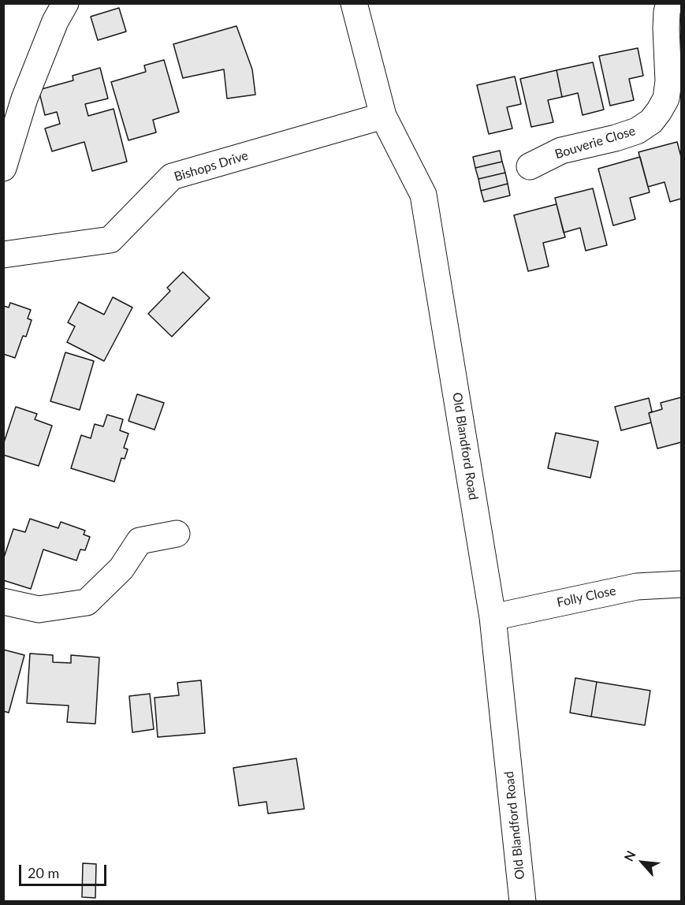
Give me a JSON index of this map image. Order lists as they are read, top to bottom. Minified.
{"streets":{"street":["Bouverie Close","Bishops Drive","Old Blandford Road","Folly Close"]},"crossings":[["Bishops Drive","Old Blandford Road"],["Old Blandford Road","Folly Close"]],"scale_bar":"20 m","north":"top left"}
